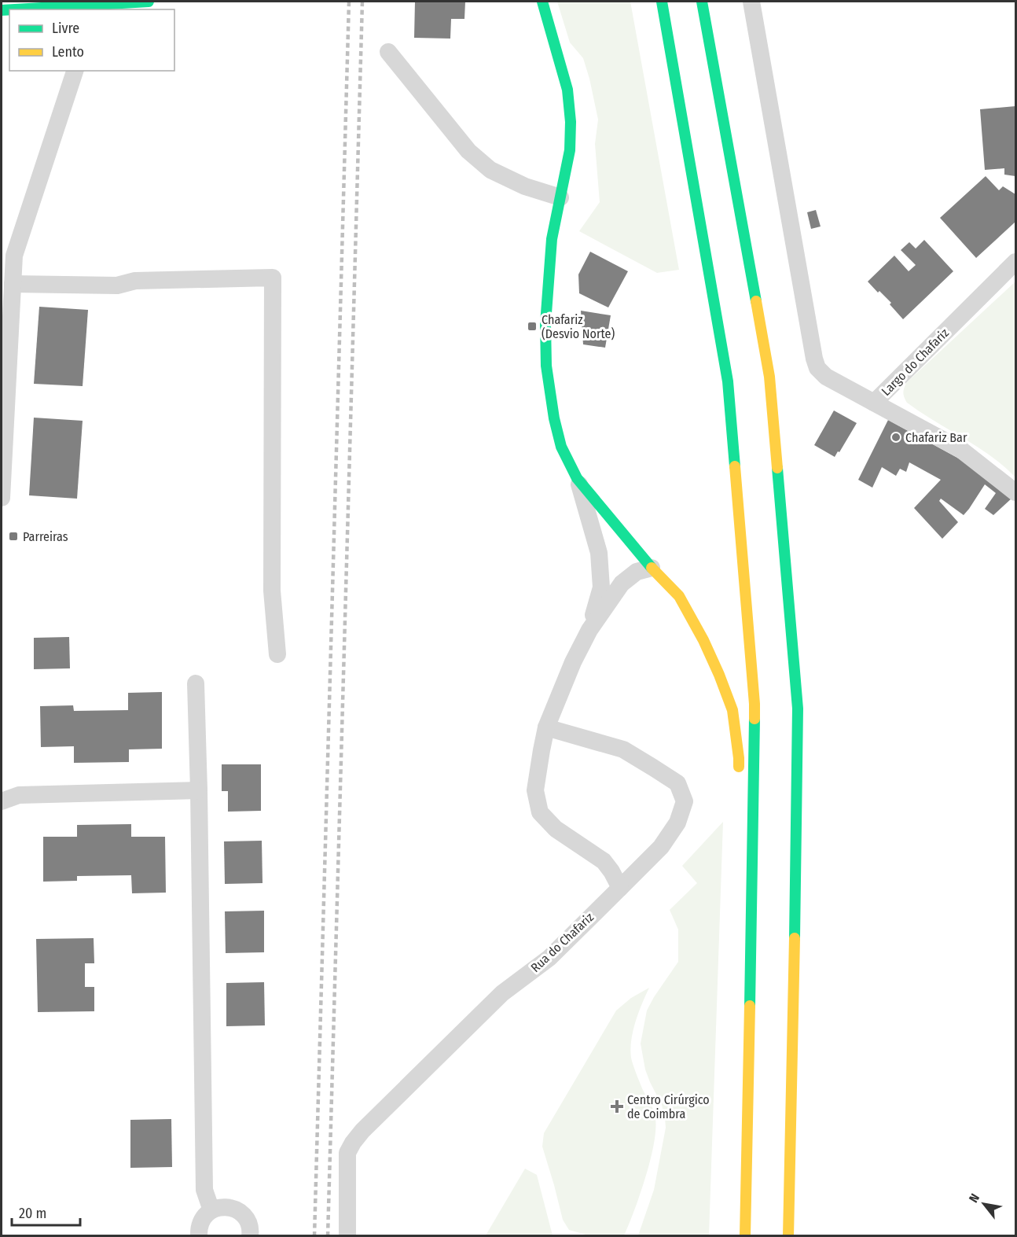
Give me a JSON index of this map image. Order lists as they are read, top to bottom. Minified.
{"streets":{"street":["Largo do Chafariz","Rua do Chafariz"]},"places":{"transit":["Chafariz (Desvio Norte)","Parreiras"],"other":["Chafariz Bar"],"health":["Centro Cirúrgico de Coimbra"]},"legend":["Livre","Lento"],"scale_bar":"20 m","north":"top left"}
